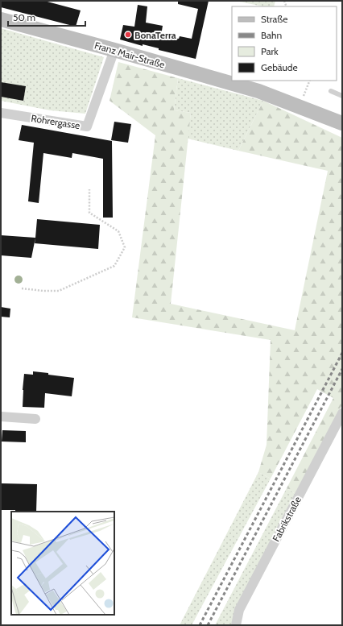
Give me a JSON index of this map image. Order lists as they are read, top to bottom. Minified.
{"streets":{"main road":["Franz Mair-Straße"],"street":["Rohrergasse","Fabrikstraße"]},"crossings":[["Franz Mair-Straße","Rohrergasse"]],"places":["BonaTerra"],"legend":["Straße","Bahn","Park","Gebäude"],"scale_bar":"50 m"}
